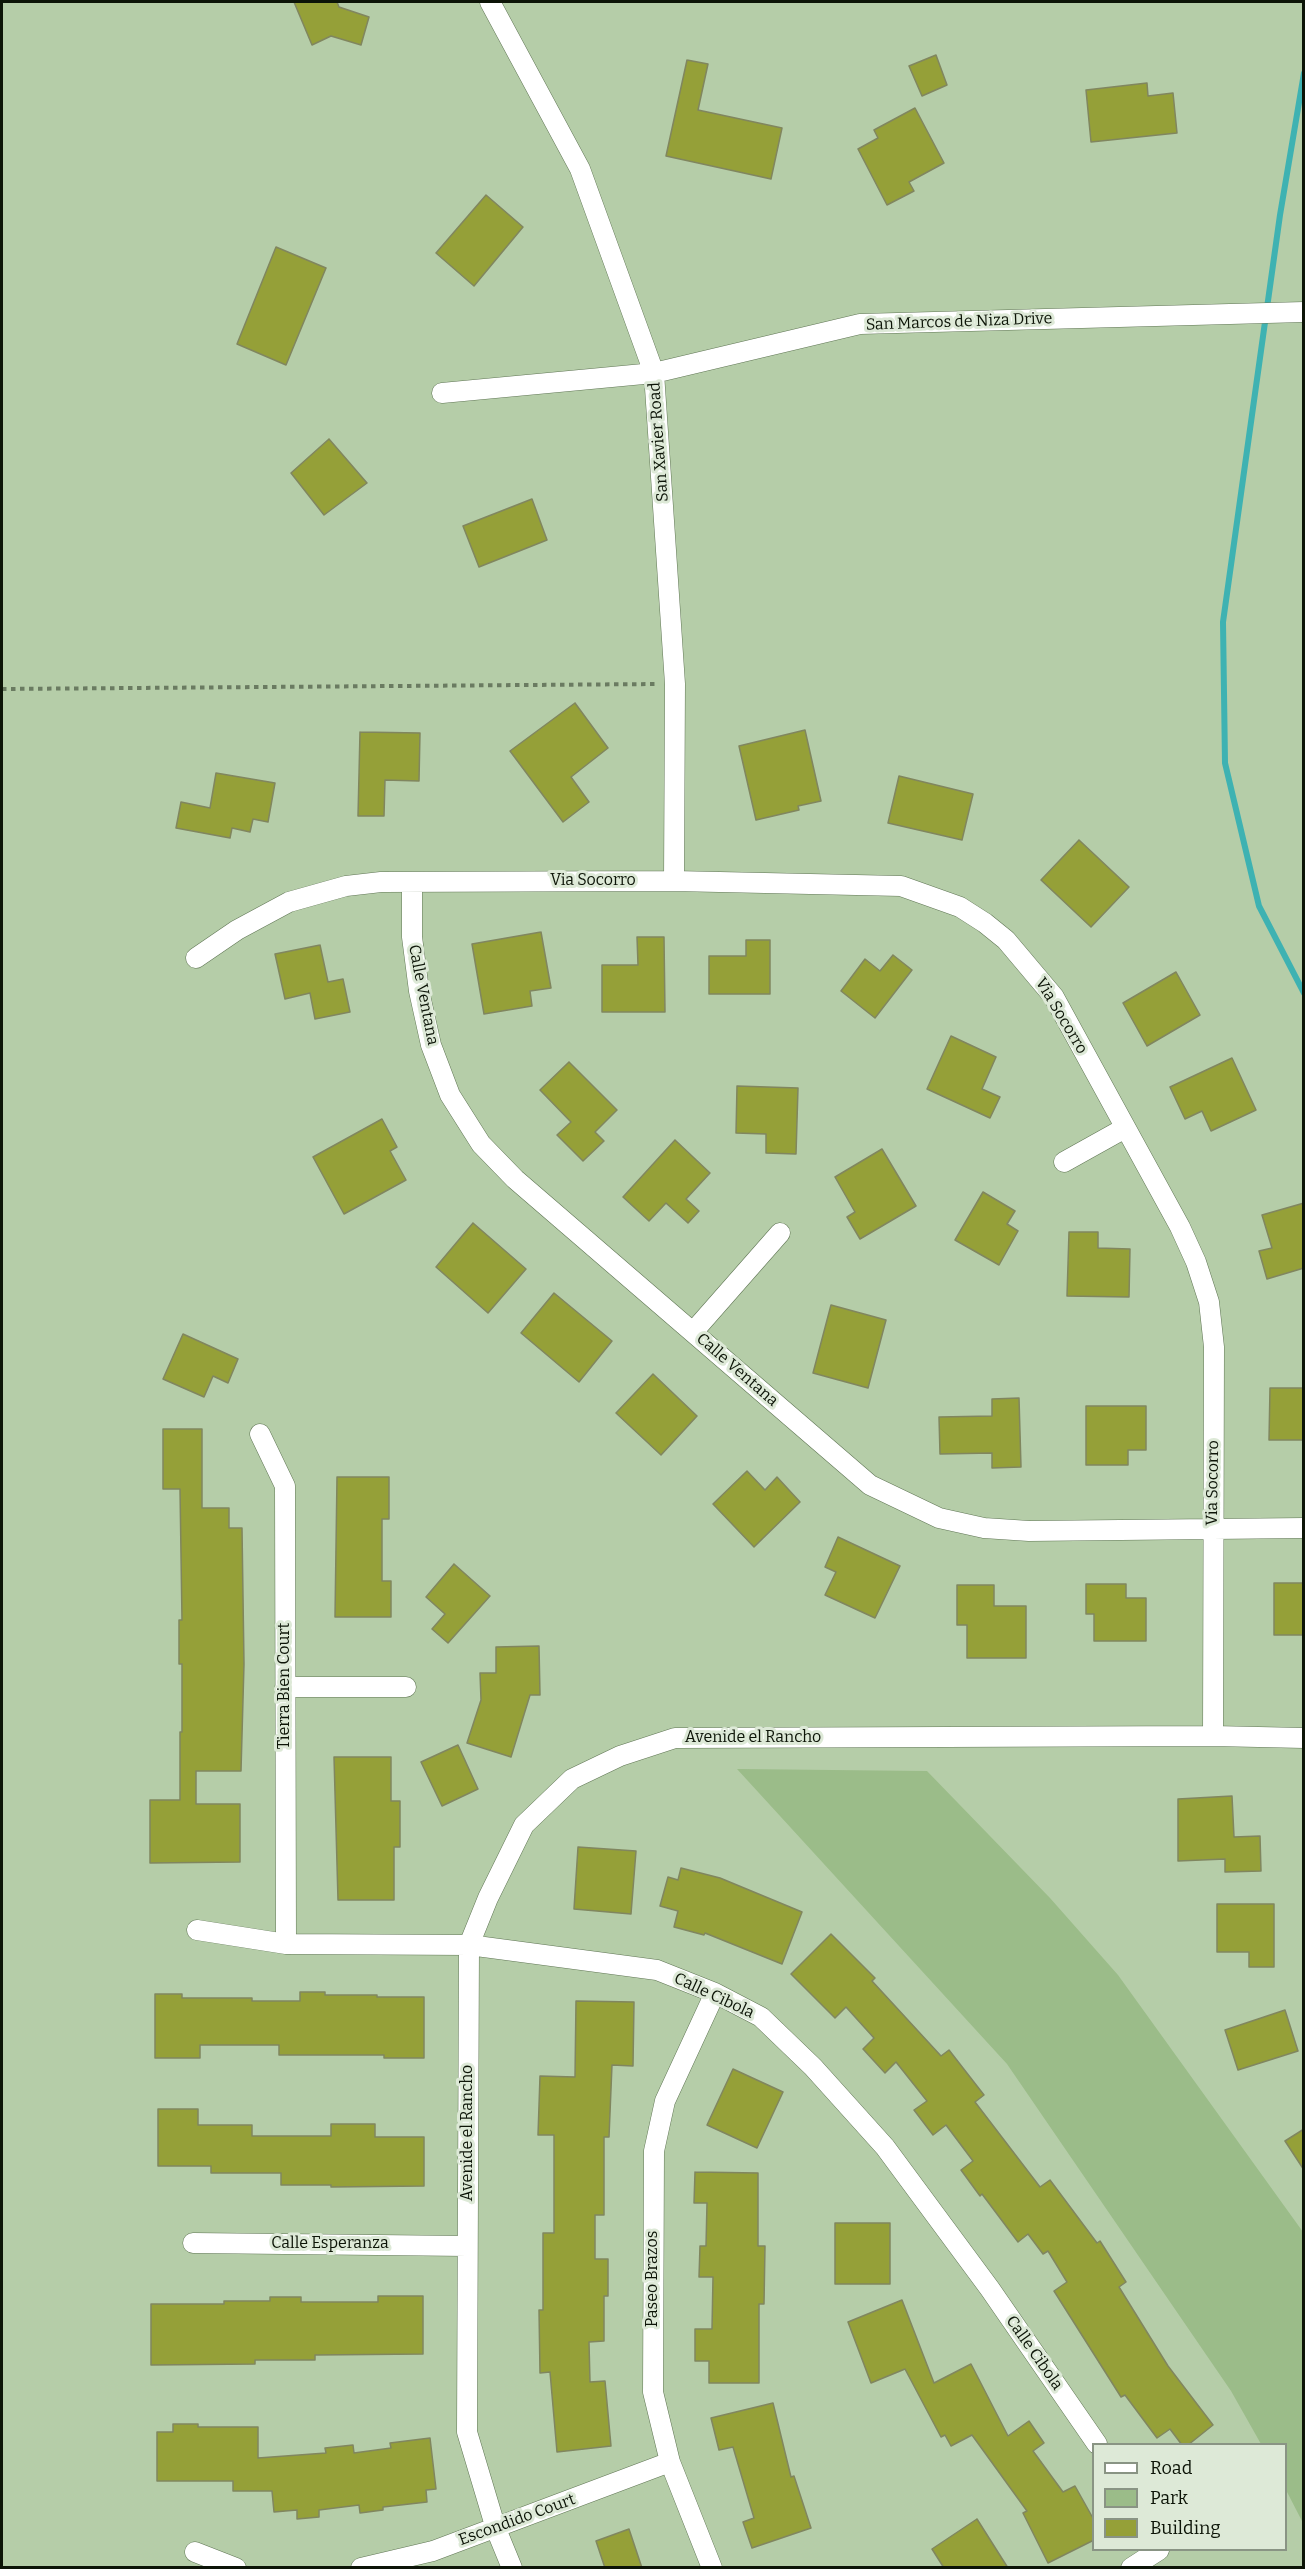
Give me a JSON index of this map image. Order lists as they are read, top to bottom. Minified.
{"streets":{"street":["San Marcos de Niza Drive","San Xavier Road","Via Socorro","Calle Ventana","Tierra Bien Court","Avenide el Rancho","Calle Cibola","Calle Esperanza","Paseo Brazos","Escondido Court"]},"crossings":[["San Marcos de Niza Drive","San Xavier Road"],["San Xavier Road","Via Socorro"],["Via Socorro","Calle Ventana"],["Via Socorro","Avenide el Rancho"],["Tierra Bien Court","Calle Cibola"],["Avenide el Rancho","Calle Cibola"],["Avenide el Rancho","Calle Esperanza"],["Avenide el Rancho","Escondido Court"],["Calle Cibola","Paseo Brazos"],["Paseo Brazos","Escondido Court"]],"legend":["Road","Park","Building"]}
